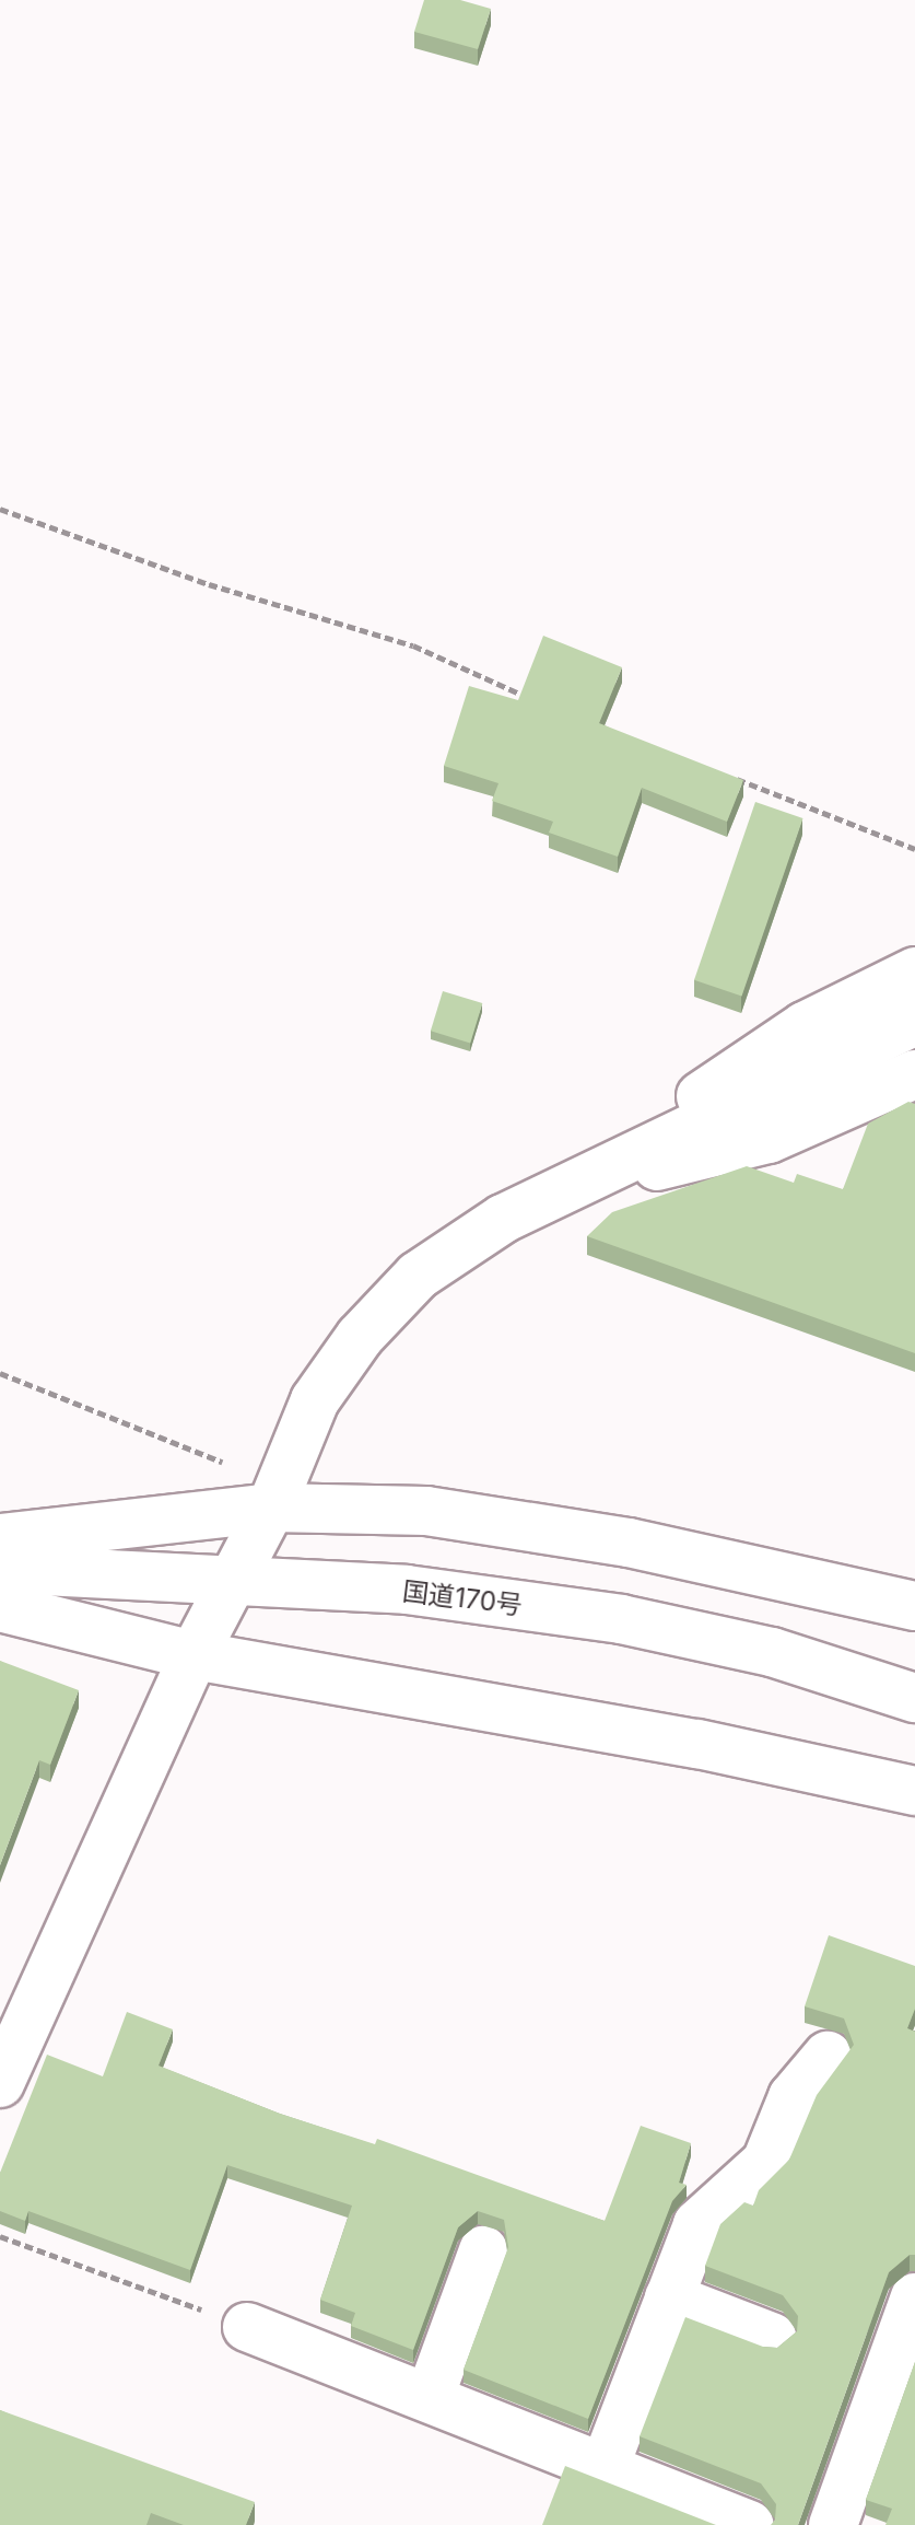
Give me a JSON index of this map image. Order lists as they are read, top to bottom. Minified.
{"streets":{"main road":["国道170号"]}}
